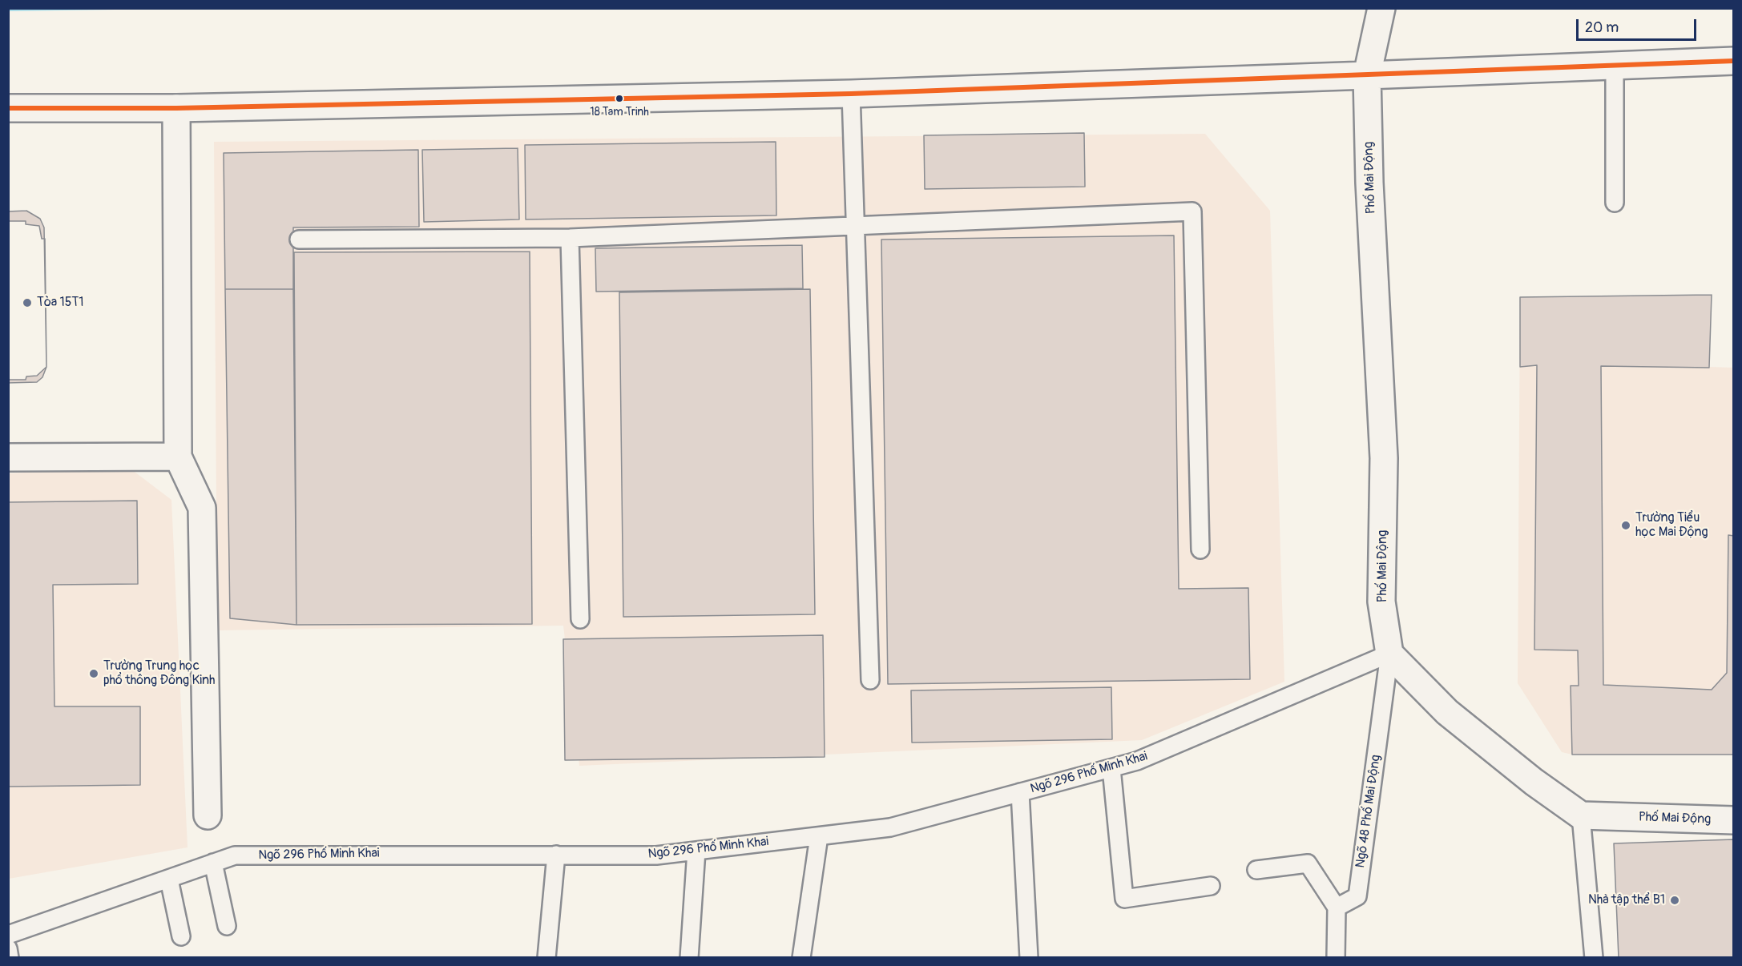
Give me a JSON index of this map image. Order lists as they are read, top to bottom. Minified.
{"streets":{"street":["Phố Mai Động"],"lane":["Ngõ 296 Phố Minh Khai","Ngõ 48 Phố Mai Động"]},"crossings":[["Phố Mai Động","Ngõ 296 Phố Minh Khai"],["Phố Mai Động","Ngõ 48 Phố Mai Động"],["Ngõ 296 Phố Minh Khai","Ngõ 48 Phố Mai Động"]],"places":["18 Tam Trinh","Tòa 15T1","Trường Tiểu học Mai Động","Trường Trung học phổ thông Đông Kinh","Nhà tập thể B1"],"scale_bar":"20 m"}
